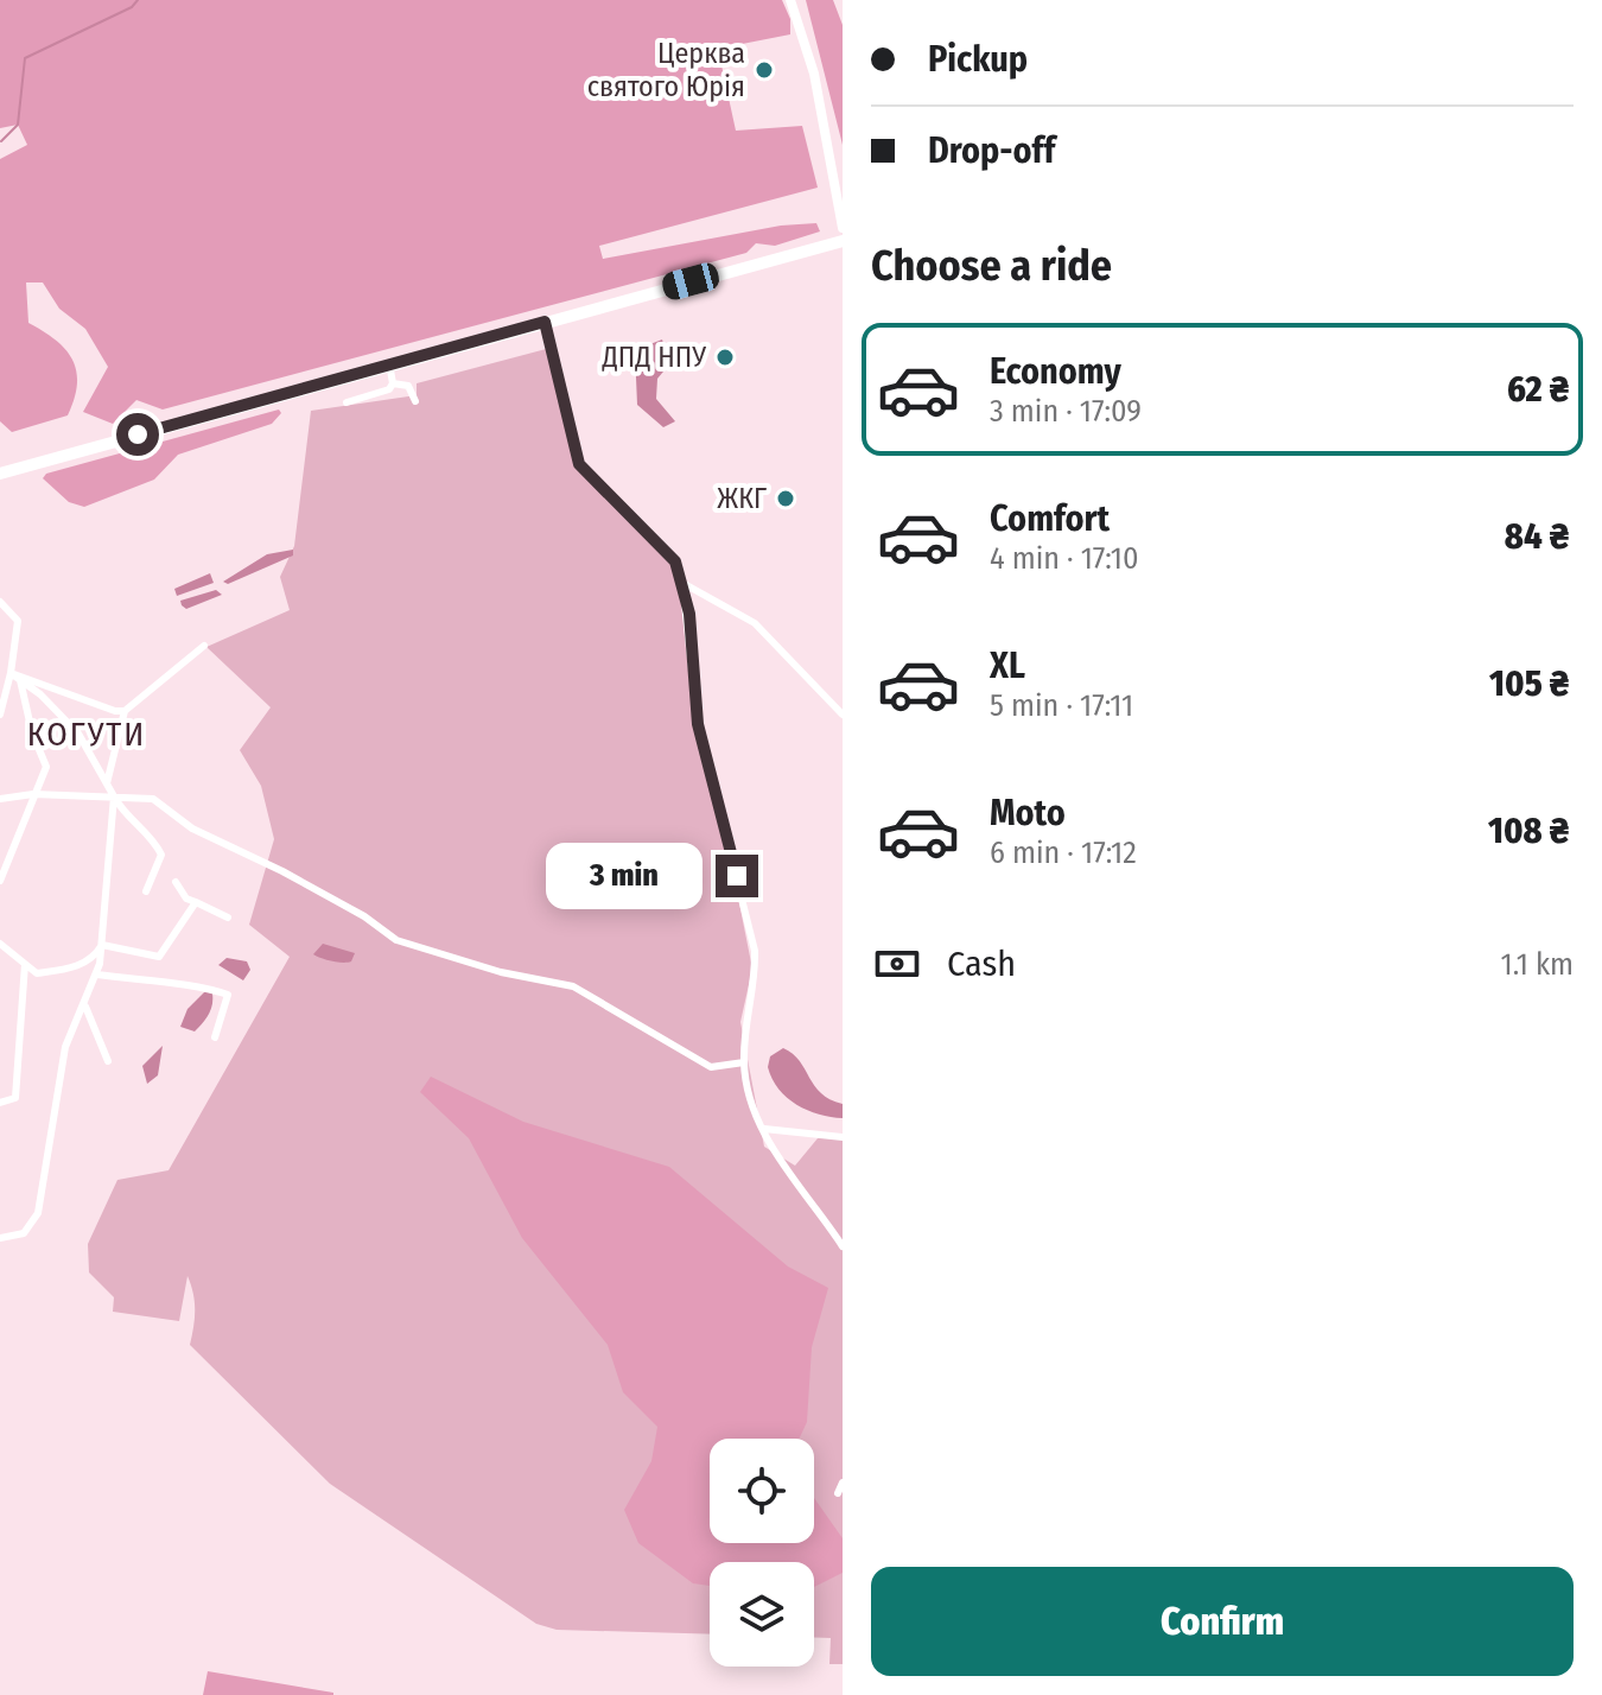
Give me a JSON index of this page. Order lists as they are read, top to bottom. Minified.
{"districts":["КОГУТИ"],"places":["Церква святого Юрія","ДПД НПУ","ЖКГ"],"page":{"banner":["Pickup","Drop-off"],"heading":"Choose a ride","list":[{"name":"Economy","note":"3 min · 17:09","value":"62 ₴"},{"name":"Comfort","note":"4 min · 17:10","value":"84 ₴"},{"name":"XL","note":"5 min · 17:11","value":"105 ₴"},{"name":"Moto","note":"6 min · 17:12","value":"108 ₴"}],"bubble":"3 min","pay":["Cash","1.1 km"],"buttons":"Confirm"}}
